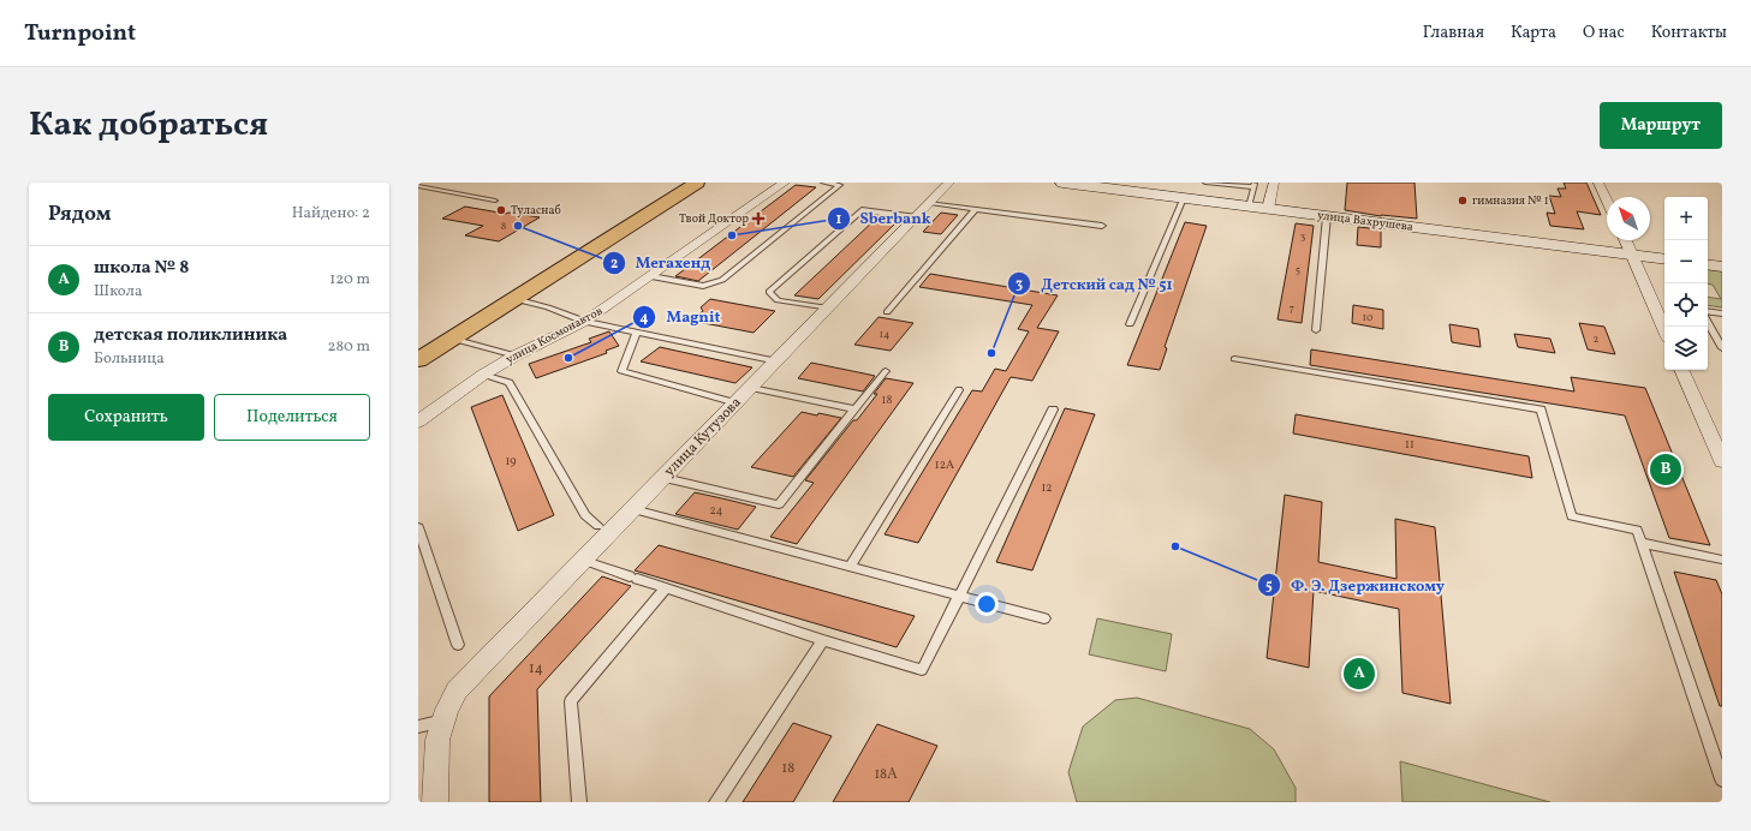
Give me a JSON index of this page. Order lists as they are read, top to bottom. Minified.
{"streets":{"main road":["улица Вахрушева"],"street":["улица Космонавтов","улица Кутузова"]},"places":{"other":["гимназия № 1","Туласнаб","Мегахенд","Sberbank","Детский сад № 51","Magnit","Ф. Э. Дзержинскому"],"health":["Твой Доктор"]},"house_numbers":["8","3","5","7","10","14","2","18","11","19","12А","12","24","14","18","18А"],"north":"top left","page":{"header":"Turnpoint","nav":["Главная","Карта","О нас","Контакты"],"title":"Как добраться","buttons":["Маршрут",["Сохранить","Поделиться"]],"heading":["Рядом","Найдено: 2"],"map_buttons":["+","−"],"list":[{"mark":"A","name":"школа № 8","note":"Школа","value":"120 m"},{"mark":"B","name":"детская поликлиника","note":"Больница","value":"280 m"}],"pins":["B","A"]}}
